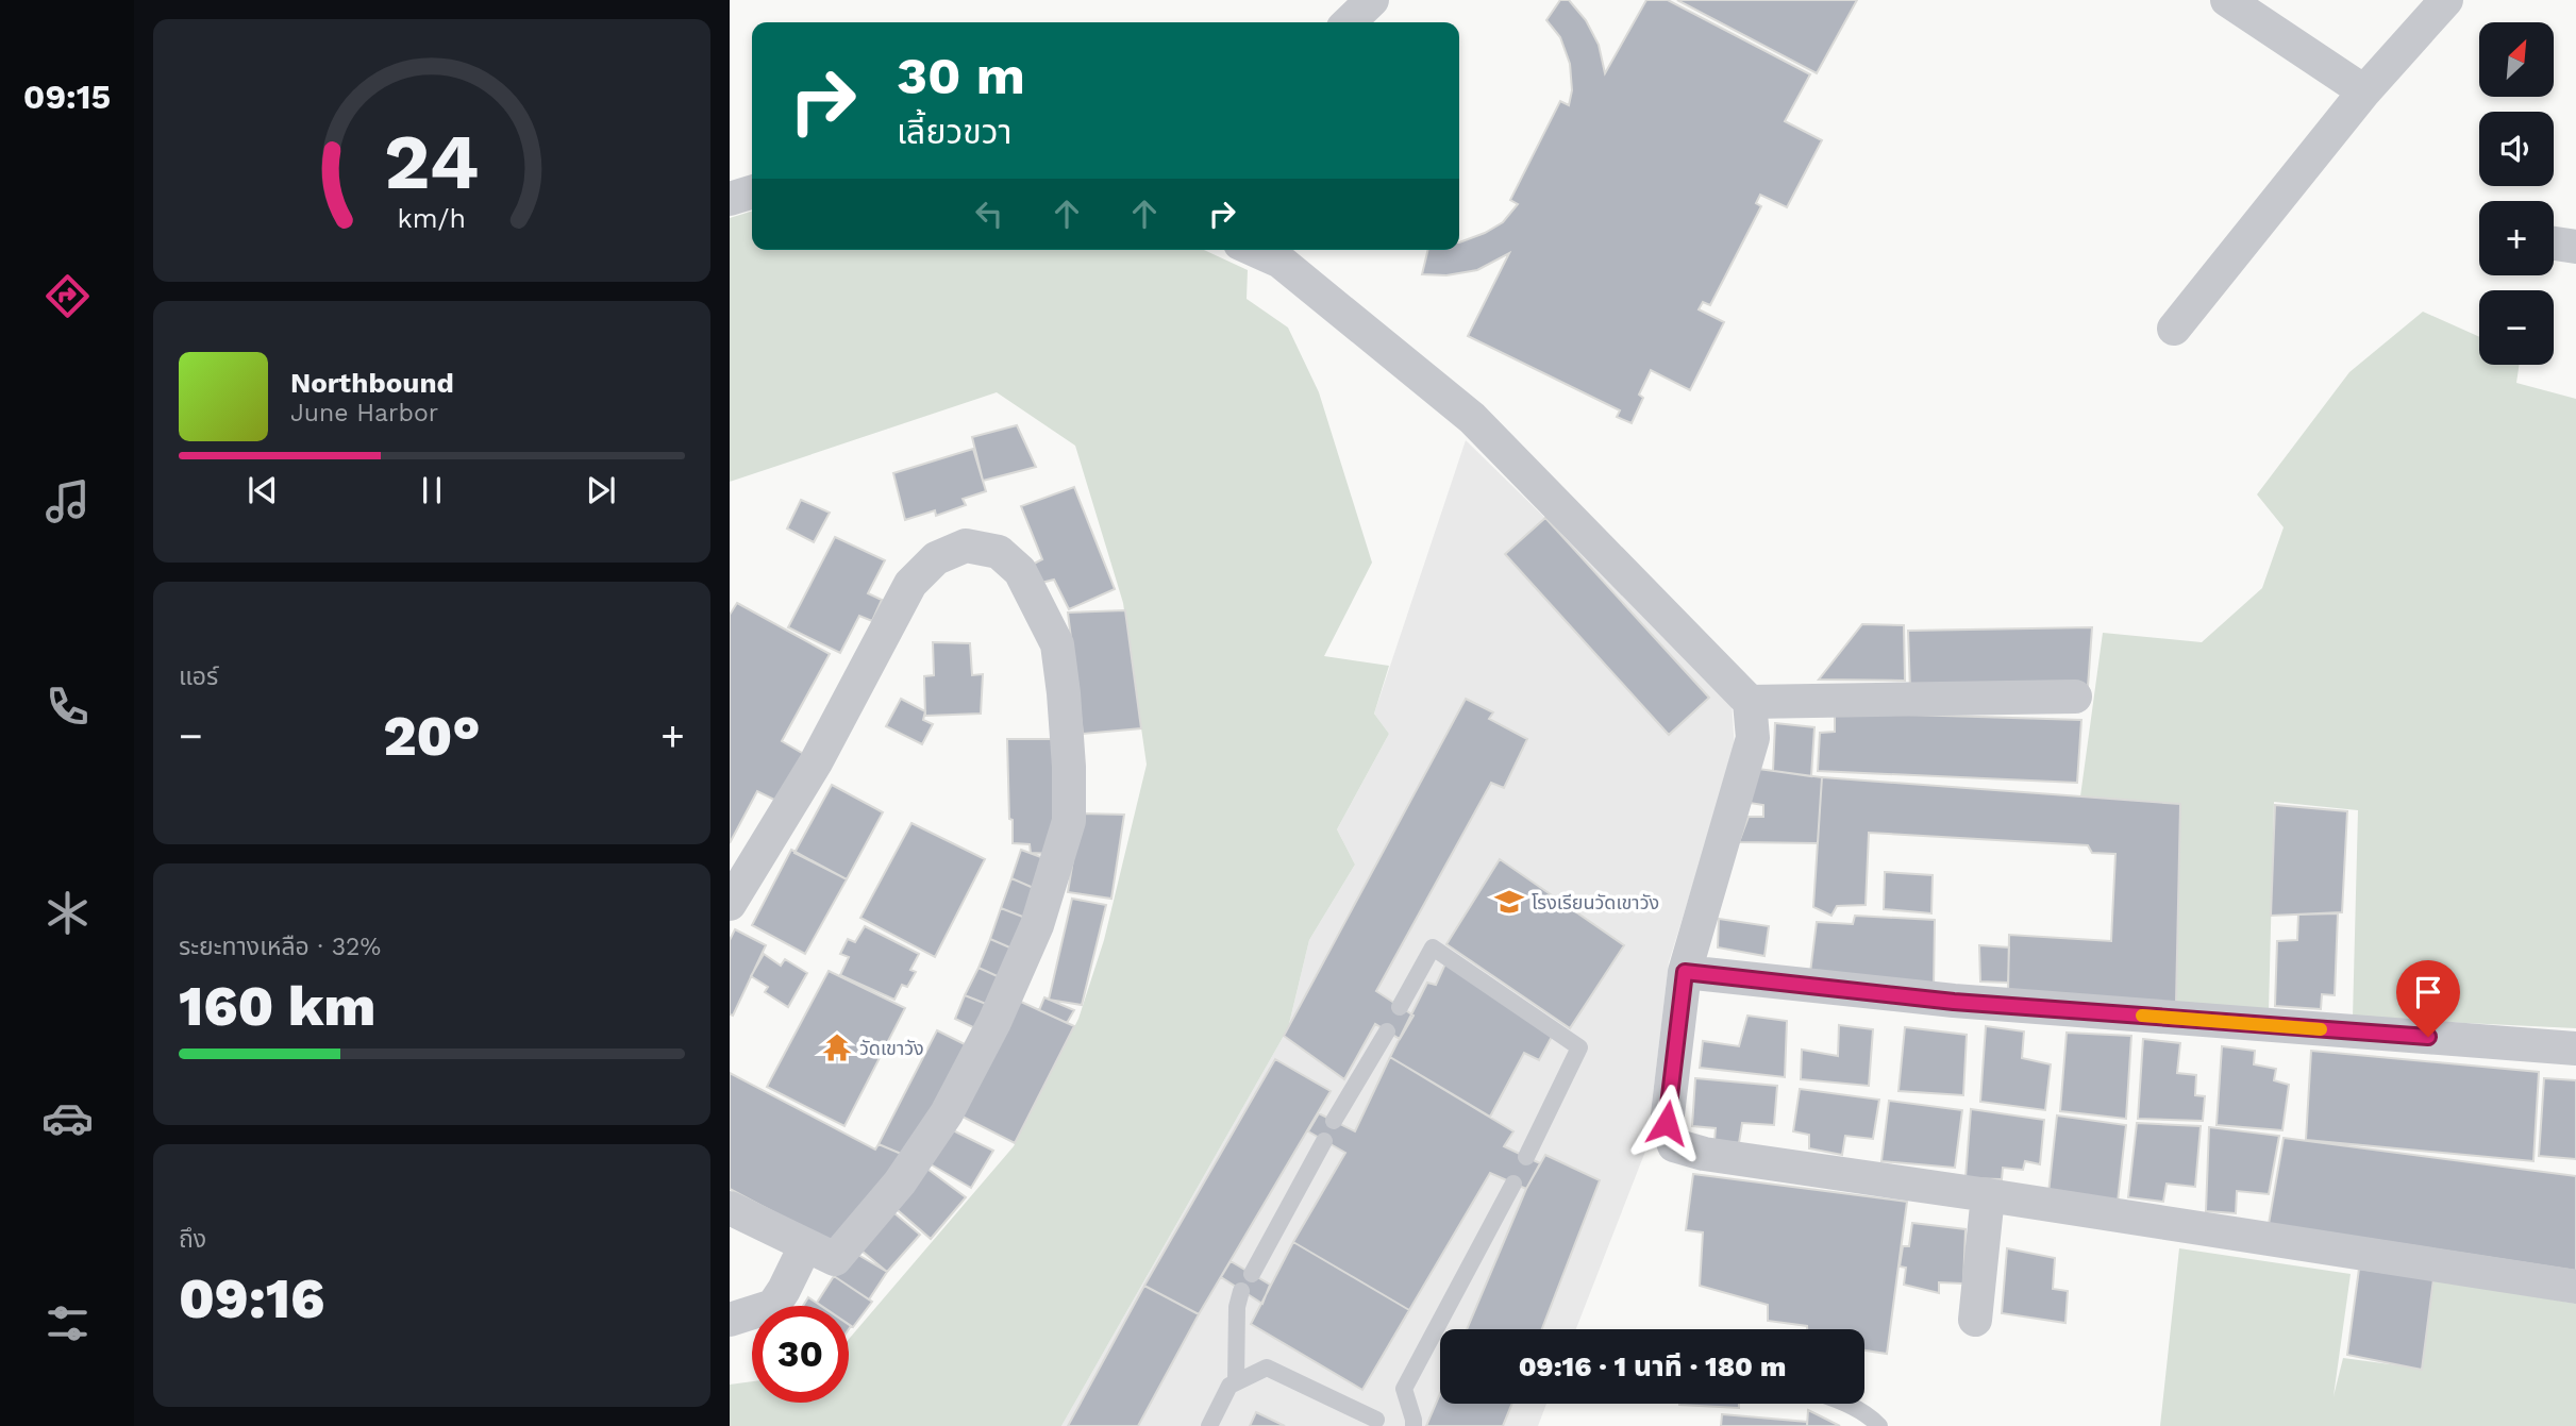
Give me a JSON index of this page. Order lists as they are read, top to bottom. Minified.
{"places":{"school or university":["โรงเรียนวัดเขาวัง"],"temple":["วัดเขาวัง"]},"north":"top right","page":{"tabs":"09:15","map_buttons":["+","−"],"turn":["30 m","เลี้ยวขวา"],"song":["Northbound","June Harbor"],"tile":["แอร์",["ระยะทางเหลือ · 32%","160 km"],["ถึง","09:16"]],"heat":["−","20°","+"],"limit":"30","trip":"09:16 · 1 นาที · 180 m","gauge":["24","km/h"]}}
